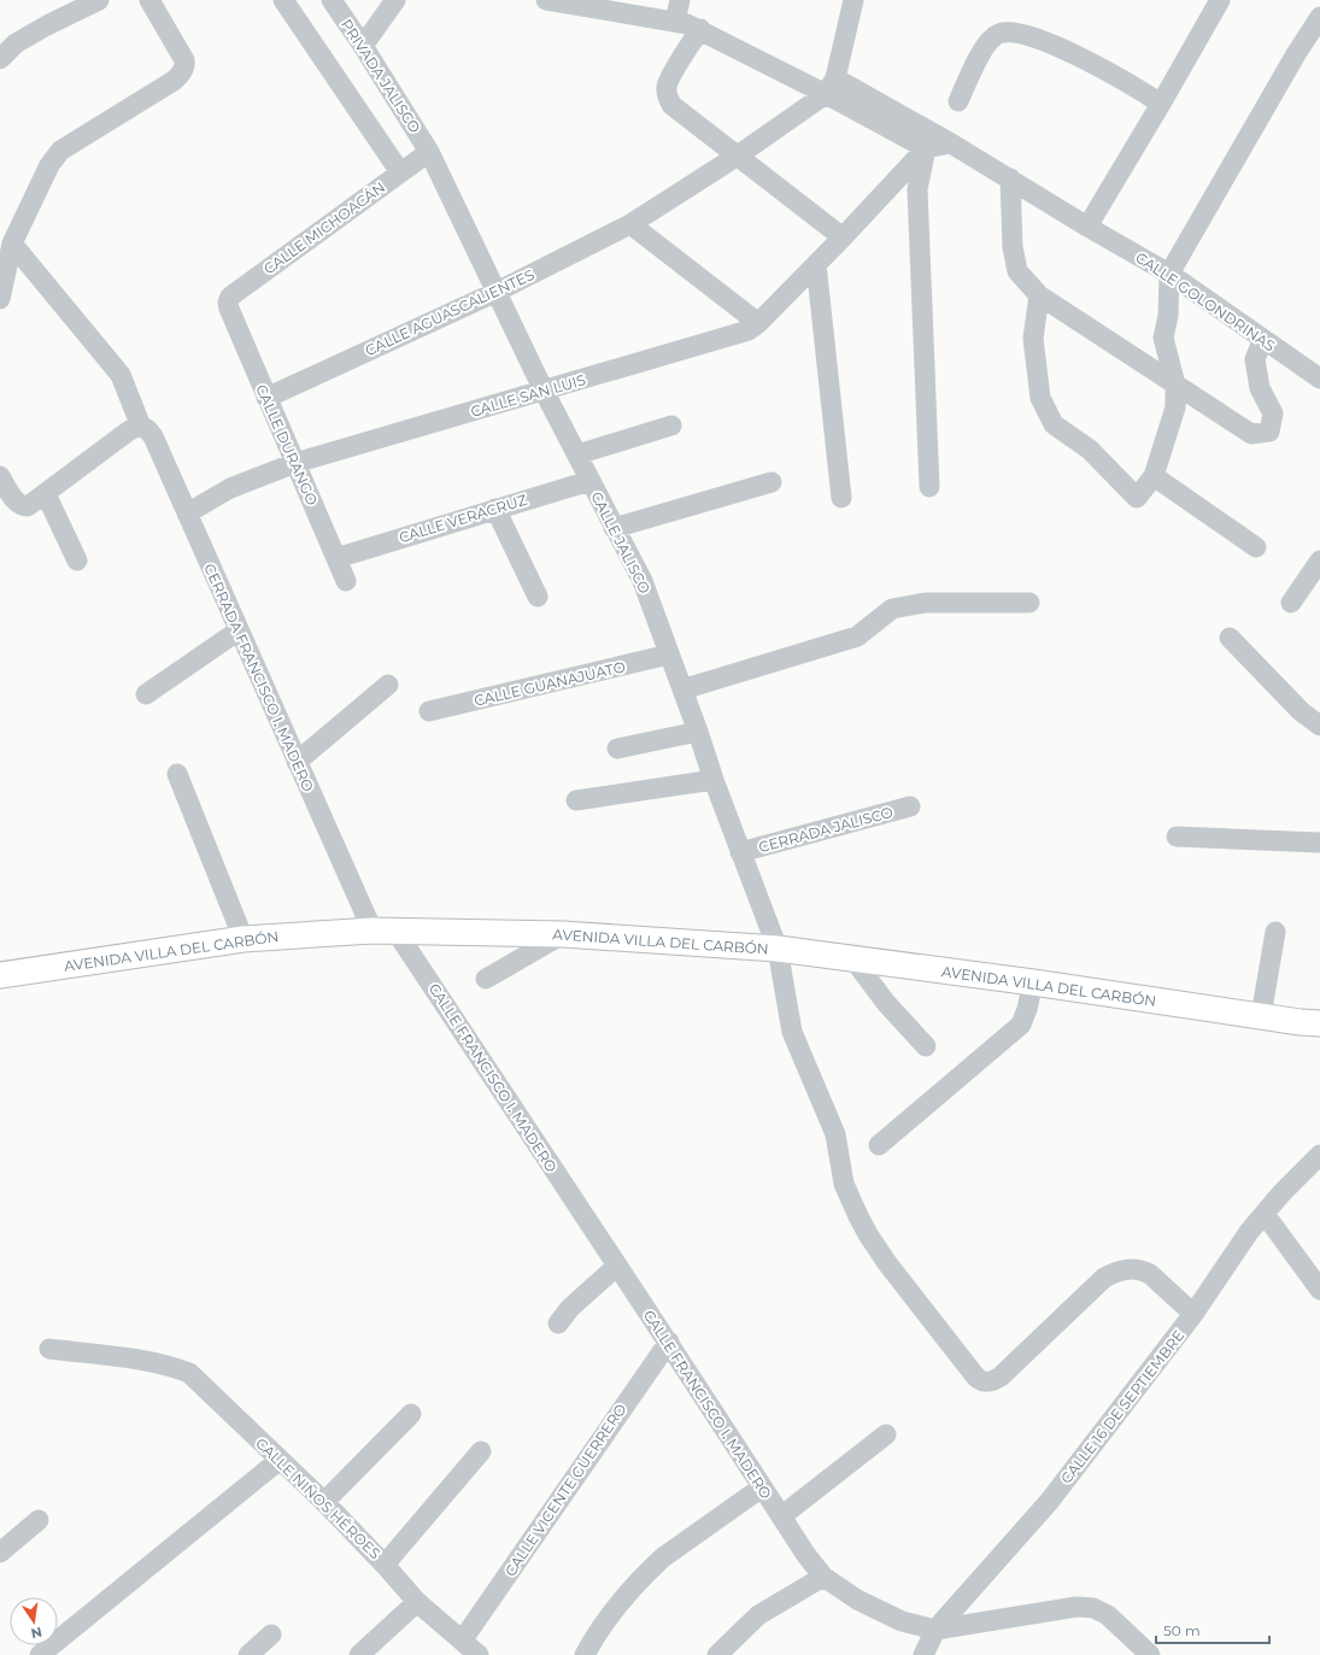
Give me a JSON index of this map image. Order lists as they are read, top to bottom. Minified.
{"streets":{"main road":["AVENIDA VILLA DEL CARBÓN"],"street":["PRIVADA JALISCO","CALLE MICHOACÁN","CALLE GOLONDRINAS","CALLE AGUASCALIENTES","CALLE SAN LUIS","CALLE DURANGO","CALLE VERACRUZ","CALLE JALISCO","CERRADA FRANCISCO I. MADERO","CALLE GUANAJUATO","CERRADA JALISCO","CALLE FRANCISCO I. MADERO","CALLE 16 DE SEPTIEMBRE","CALLE VICENTE GUERRERO","CALLE NIÑOS HÉROES"]},"crossings":[["PRIVADA JALISCO","CALLE MICHOACÁN"],["PRIVADA JALISCO","CALLE JALISCO"],["CALLE MICHOACÁN","CALLE DURANGO"],["CALLE MICHOACÁN","CALLE JALISCO"],["CALLE GOLONDRINAS","CALLE AGUASCALIENTES"],["CALLE AGUASCALIENTES","CALLE DURANGO"],["CALLE AGUASCALIENTES","CALLE JALISCO"],["CALLE SAN LUIS","CALLE DURANGO"],["CALLE SAN LUIS","CALLE JALISCO"],["CALLE SAN LUIS","CERRADA FRANCISCO I. MADERO"],["CALLE DURANGO","CALLE VERACRUZ"],["CALLE VERACRUZ","CALLE JALISCO"],["CALLE JALISCO","CALLE GUANAJUATO"],["CALLE JALISCO","CERRADA JALISCO"],["CALLE JALISCO","AVENIDA VILLA DEL CARBÓN"],["CALLE JALISCO","CALLE 16 DE SEPTIEMBRE"],["CERRADA FRANCISCO I. MADERO","AVENIDA VILLA DEL CARBÓN"],["CERRADA FRANCISCO I. MADERO","CALLE FRANCISCO I. MADERO"],["AVENIDA VILLA DEL CARBÓN","CALLE FRANCISCO I. MADERO"],["CALLE FRANCISCO I. MADERO","CALLE 16 DE SEPTIEMBRE"],["CALLE FRANCISCO I. MADERO","CALLE VICENTE GUERRERO"],["CALLE VICENTE GUERRERO","CALLE NIÑOS HÉROES"]],"scale_bar":"50 m","north":"bottom"}
